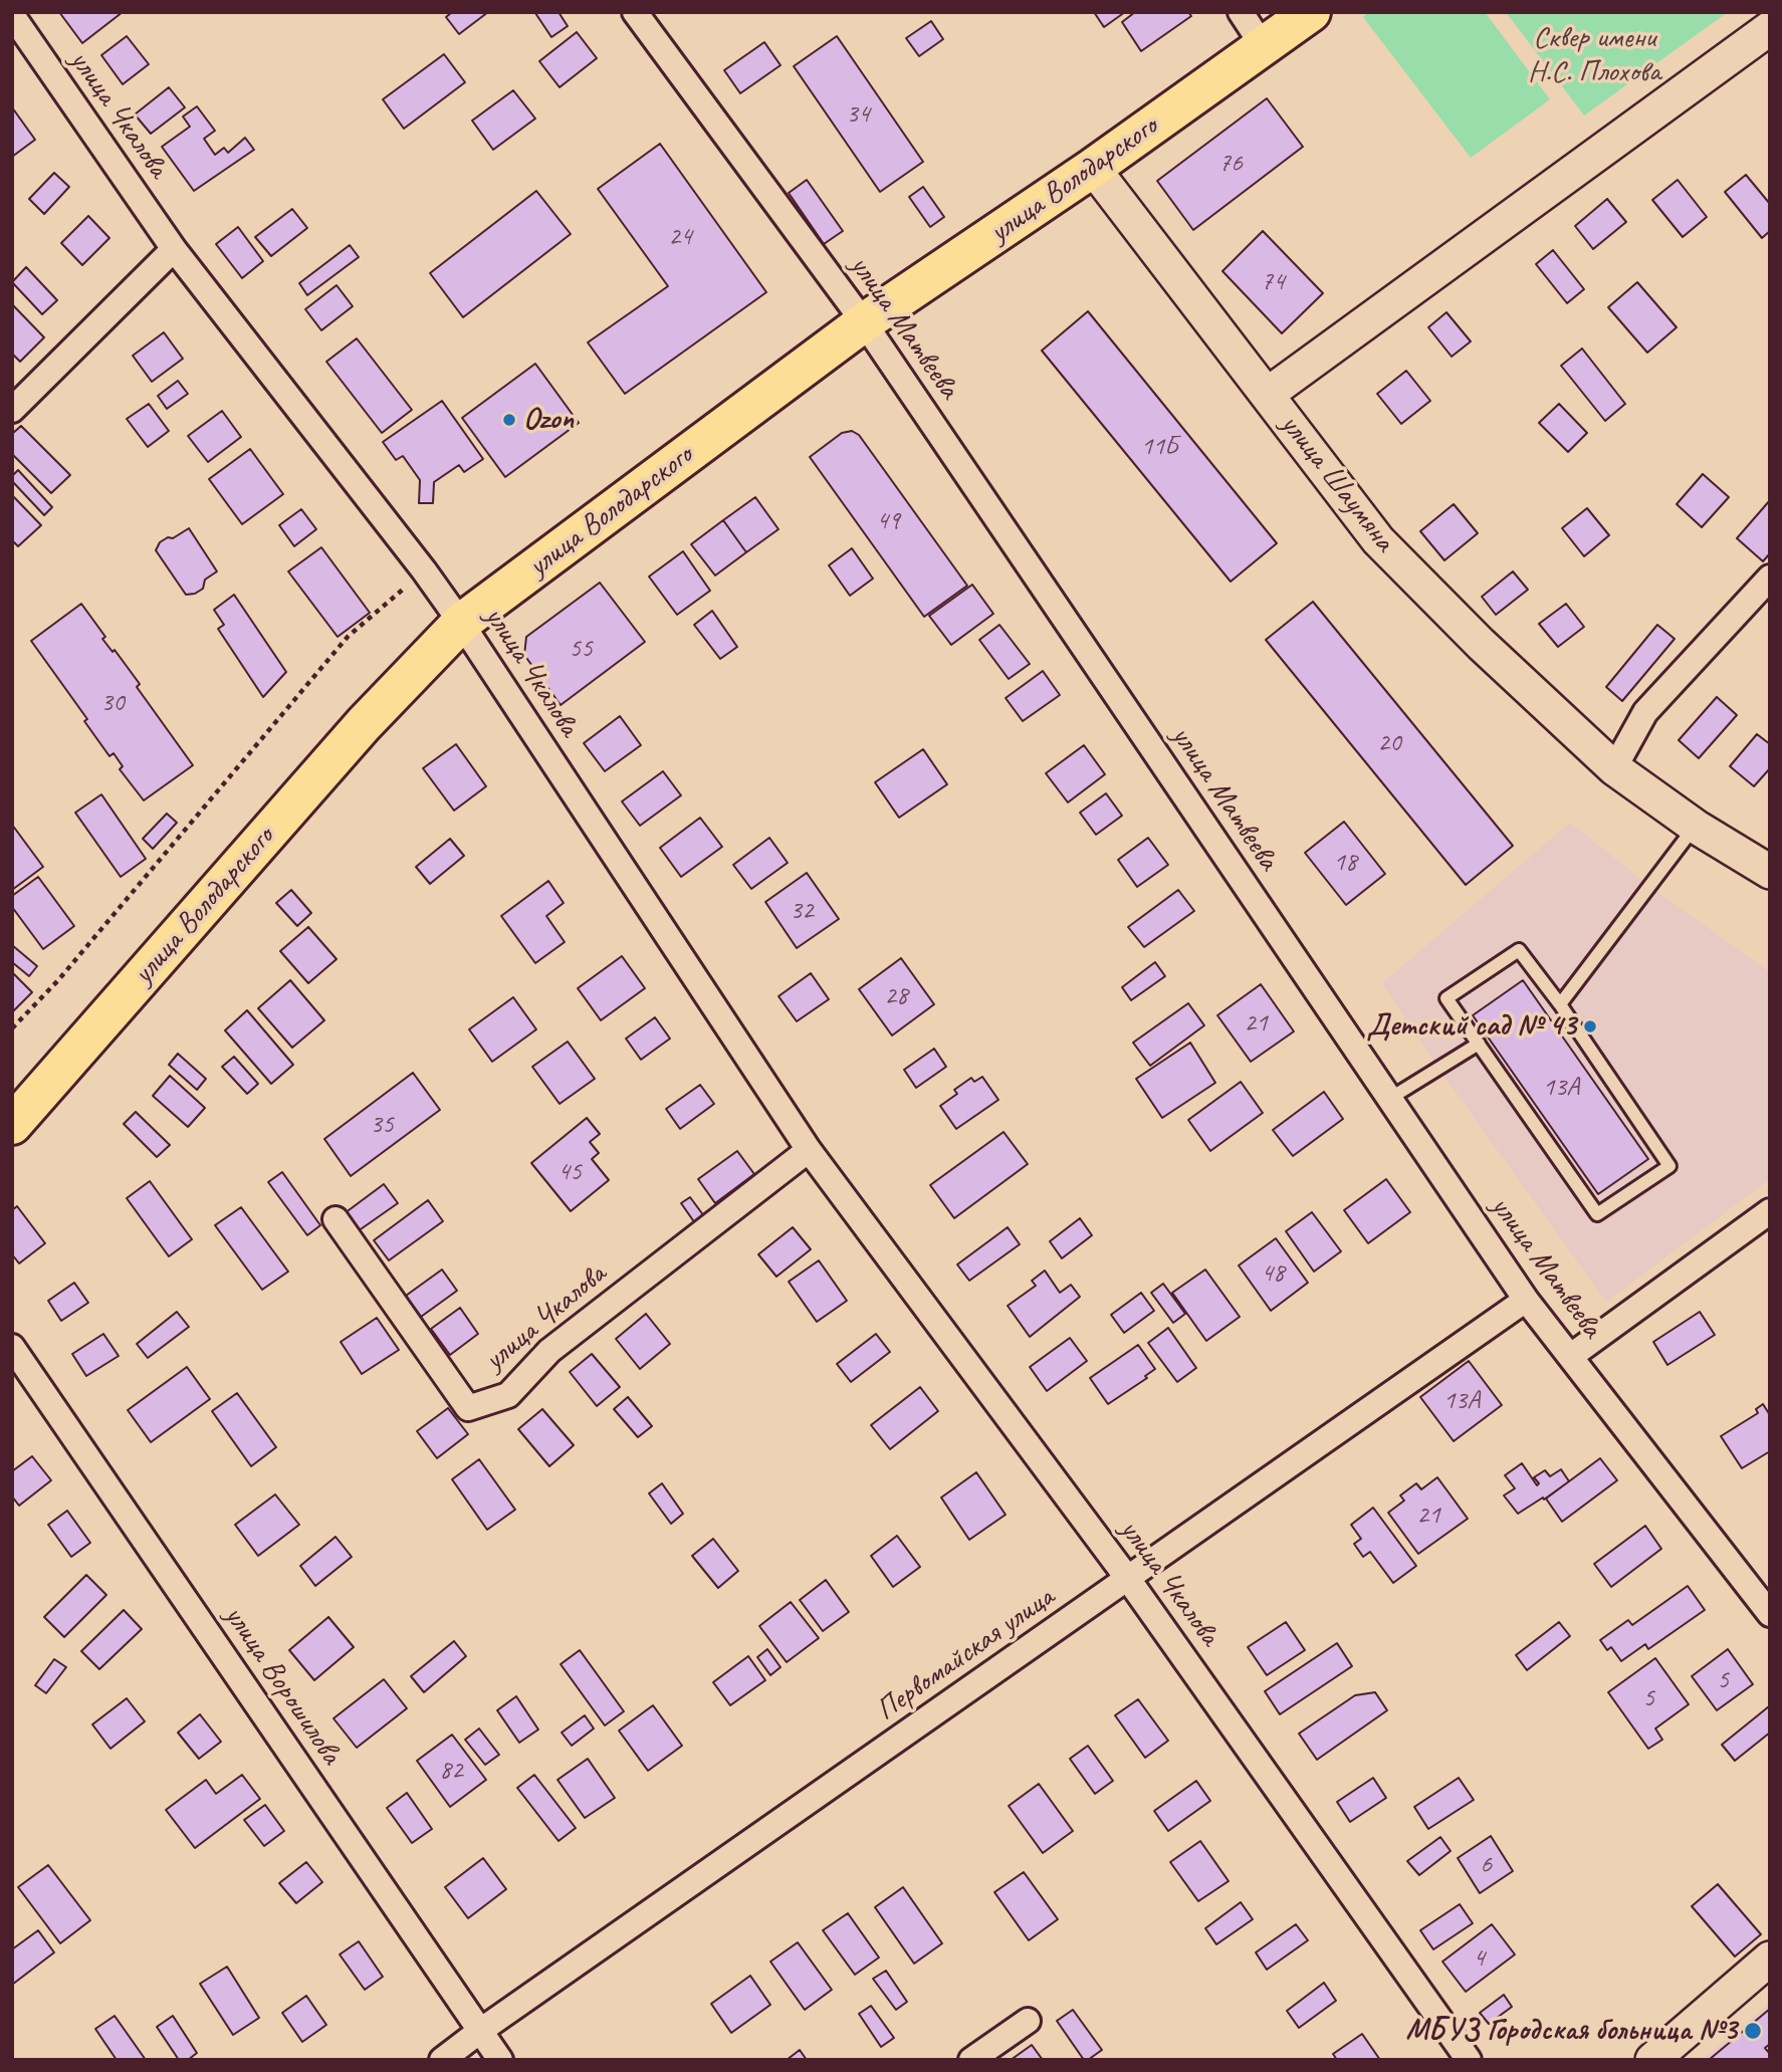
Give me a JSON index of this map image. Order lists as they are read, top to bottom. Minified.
{"streets":{"main road":["улица Володарского","улица Шаумяна"],"street":["улица Чкалова","улица Матвеева","Первомайская улица","улица Ворошилова"]},"crossings":[["улица Чкалова","улица Володарского"],["улица Чкалова","Первомайская улица"],["улица Володарского","улица Матвеева"],["улица Володарского","улица Шаумяна"],["улица Матвеева","Первомайская улица"],["Первомайская улица","улица Ворошилова"]],"parks":["Сквер имени Н.С. Плохова"],"places":["Ozon","Детский сад № 43","МБУЗ Городская больница №3"],"house_numbers":["34","76","24","74","11Б","49","55","30","20","18","32","28","21","13А","35","45","48","13А","21","5","5","82","6","4"]}
